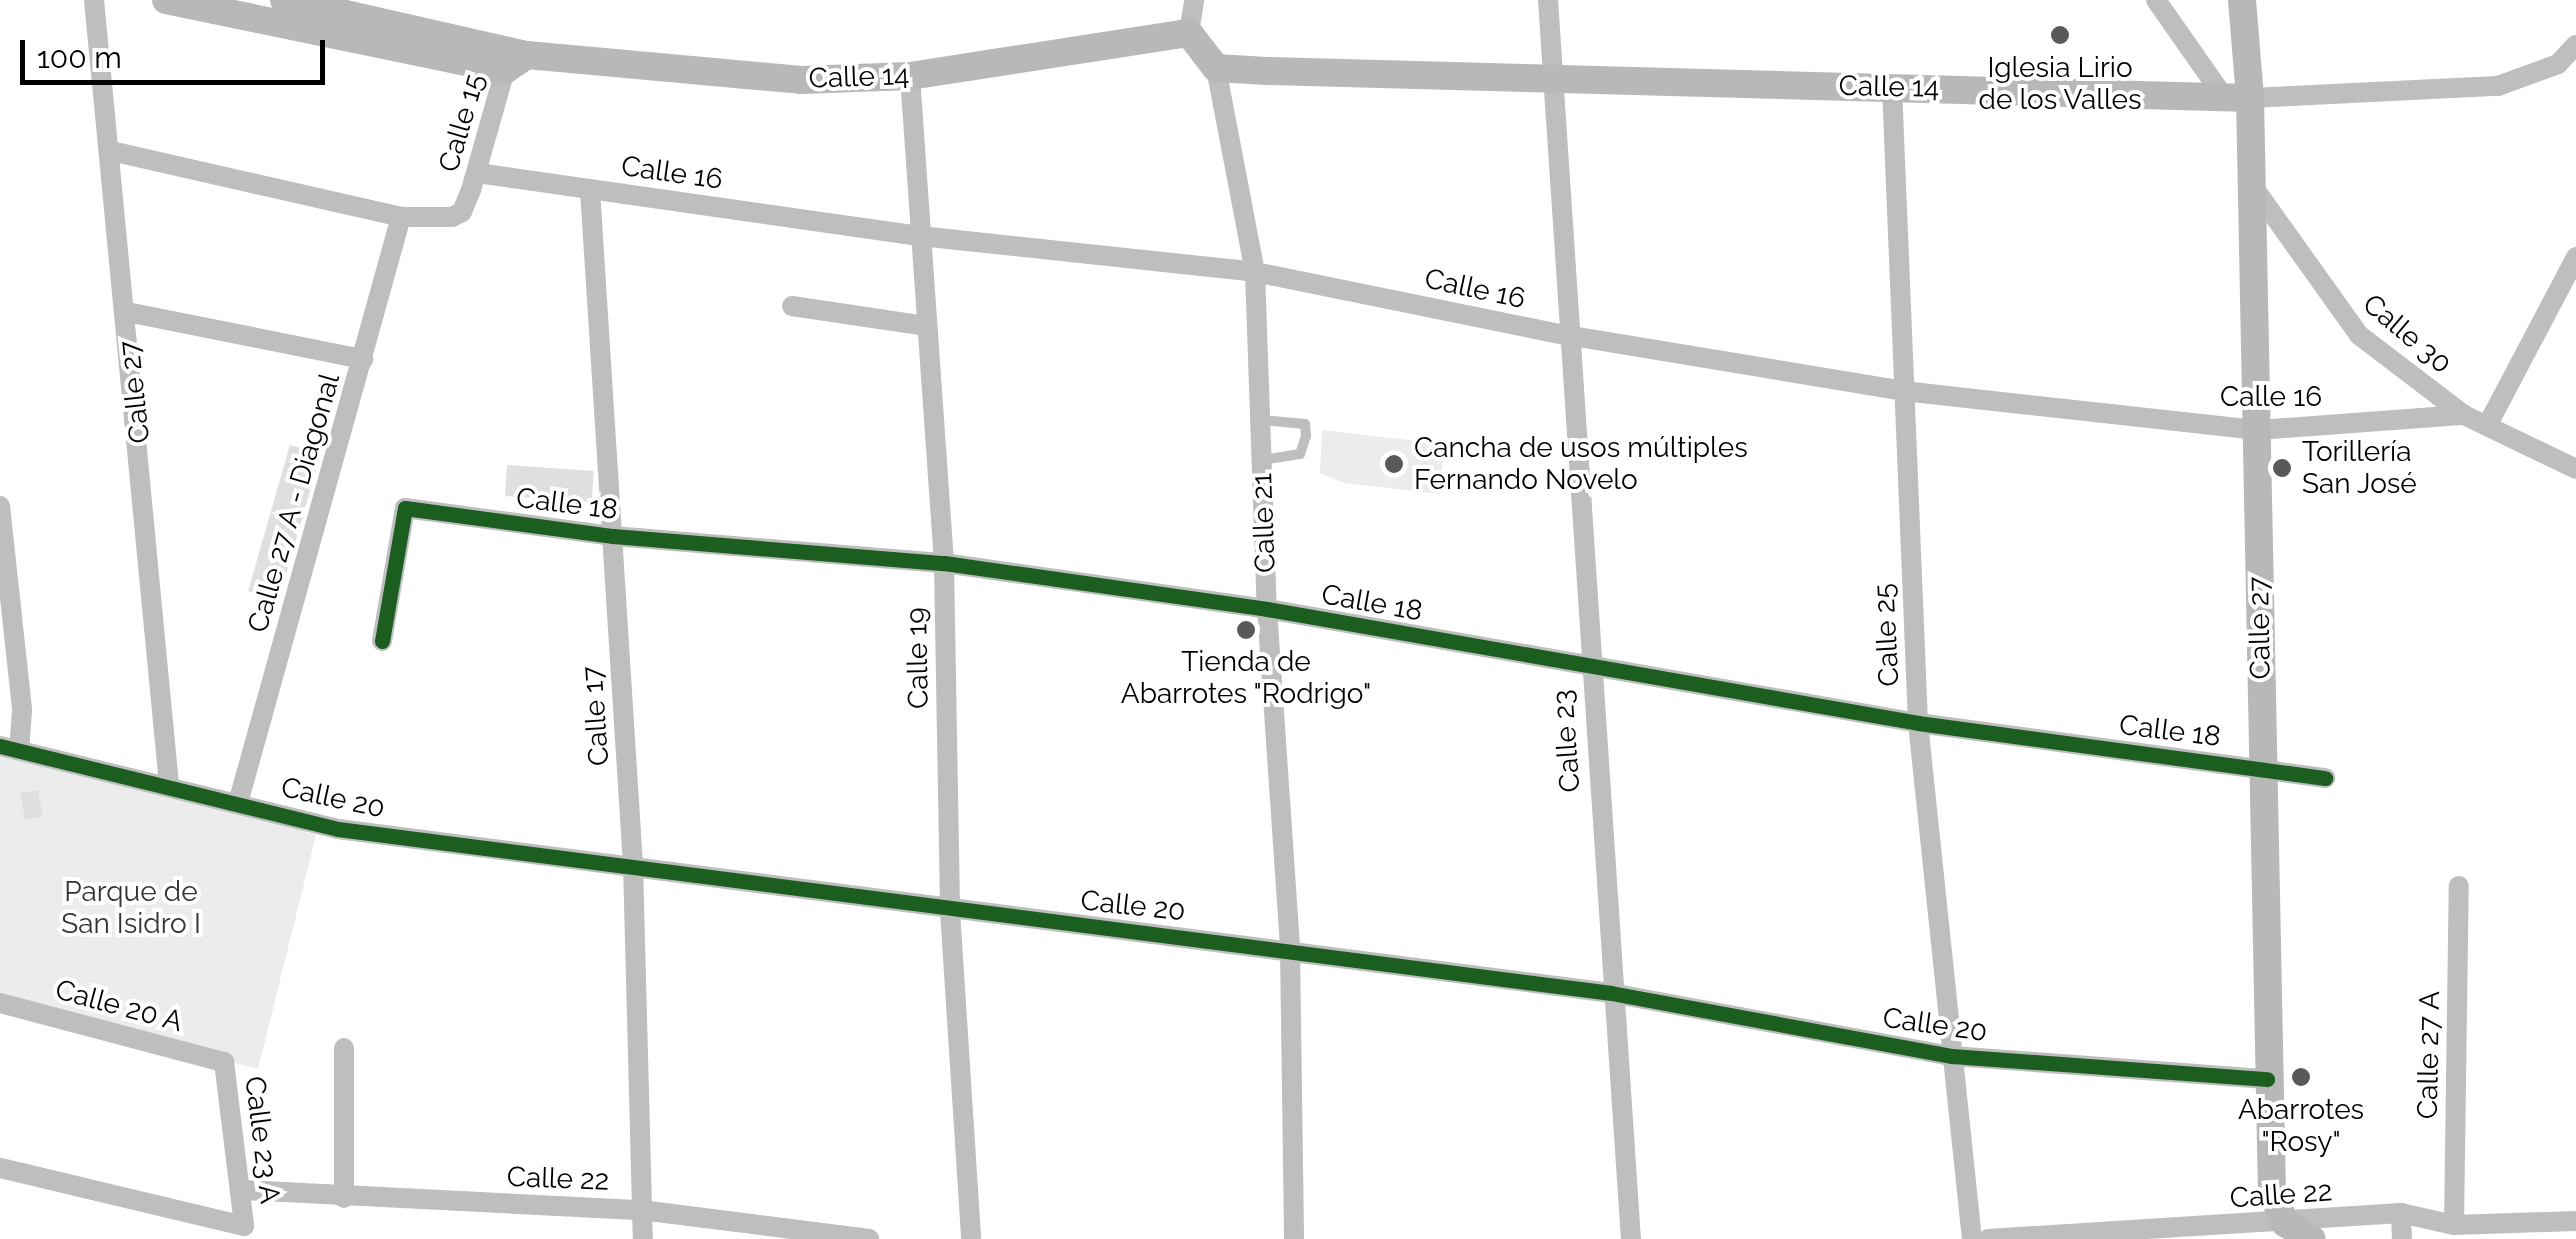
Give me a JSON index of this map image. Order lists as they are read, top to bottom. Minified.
{"streets":{"street":["Calle 14","Calle 15","Calle 16","Calle 30","Calle 27","Calle 27 A - Diagonal","Calle 18","Calle 21","Calle 25","Calle 19","Calle 17","Calle 23","Calle 20","Calle 20 A","Calle 27 A","Calle 23 A","Calle 22"]},"crossings":[["Calle 14","Calle 15"],["Calle 14","Calle 27"],["Calle 14","Calle 21"],["Calle 14","Calle 25"],["Calle 14","Calle 19"],["Calle 14","Calle 23"],["Calle 15","Calle 16"],["Calle 15","Calle 27 A - Diagonal"],["Calle 16","Calle 30"],["Calle 16","Calle 27"],["Calle 16","Calle 21"],["Calle 16","Calle 25"],["Calle 16","Calle 19"],["Calle 16","Calle 17"],["Calle 16","Calle 23"],["Calle 30","Calle 27"],["Calle 27","Calle 18"],["Calle 27","Calle 20"],["Calle 27","Calle 22"],["Calle 27 A - Diagonal","Calle 20"],["Calle 18","Calle 21"],["Calle 18","Calle 25"],["Calle 18","Calle 19"],["Calle 18","Calle 17"],["Calle 18","Calle 23"],["Calle 21","Calle 20"],["Calle 25","Calle 20"],["Calle 19","Calle 20"],["Calle 17","Calle 20"],["Calle 17","Calle 22"],["Calle 23","Calle 20"],["Calle 20 A","Calle 23 A"],["Calle 27 A","Calle 22"],["Calle 23 A","Calle 22"]],"parks":["Parque de San Isidro I"],"places":["Iglesia Lirio de los Valles","Cancha de usos múltiples Fernando Novelo","Torillería San José","Tienda de Abarrotes \"Rodrigo\"","Abarrotes \"Rosy\""],"scale_bar":"100 m"}
